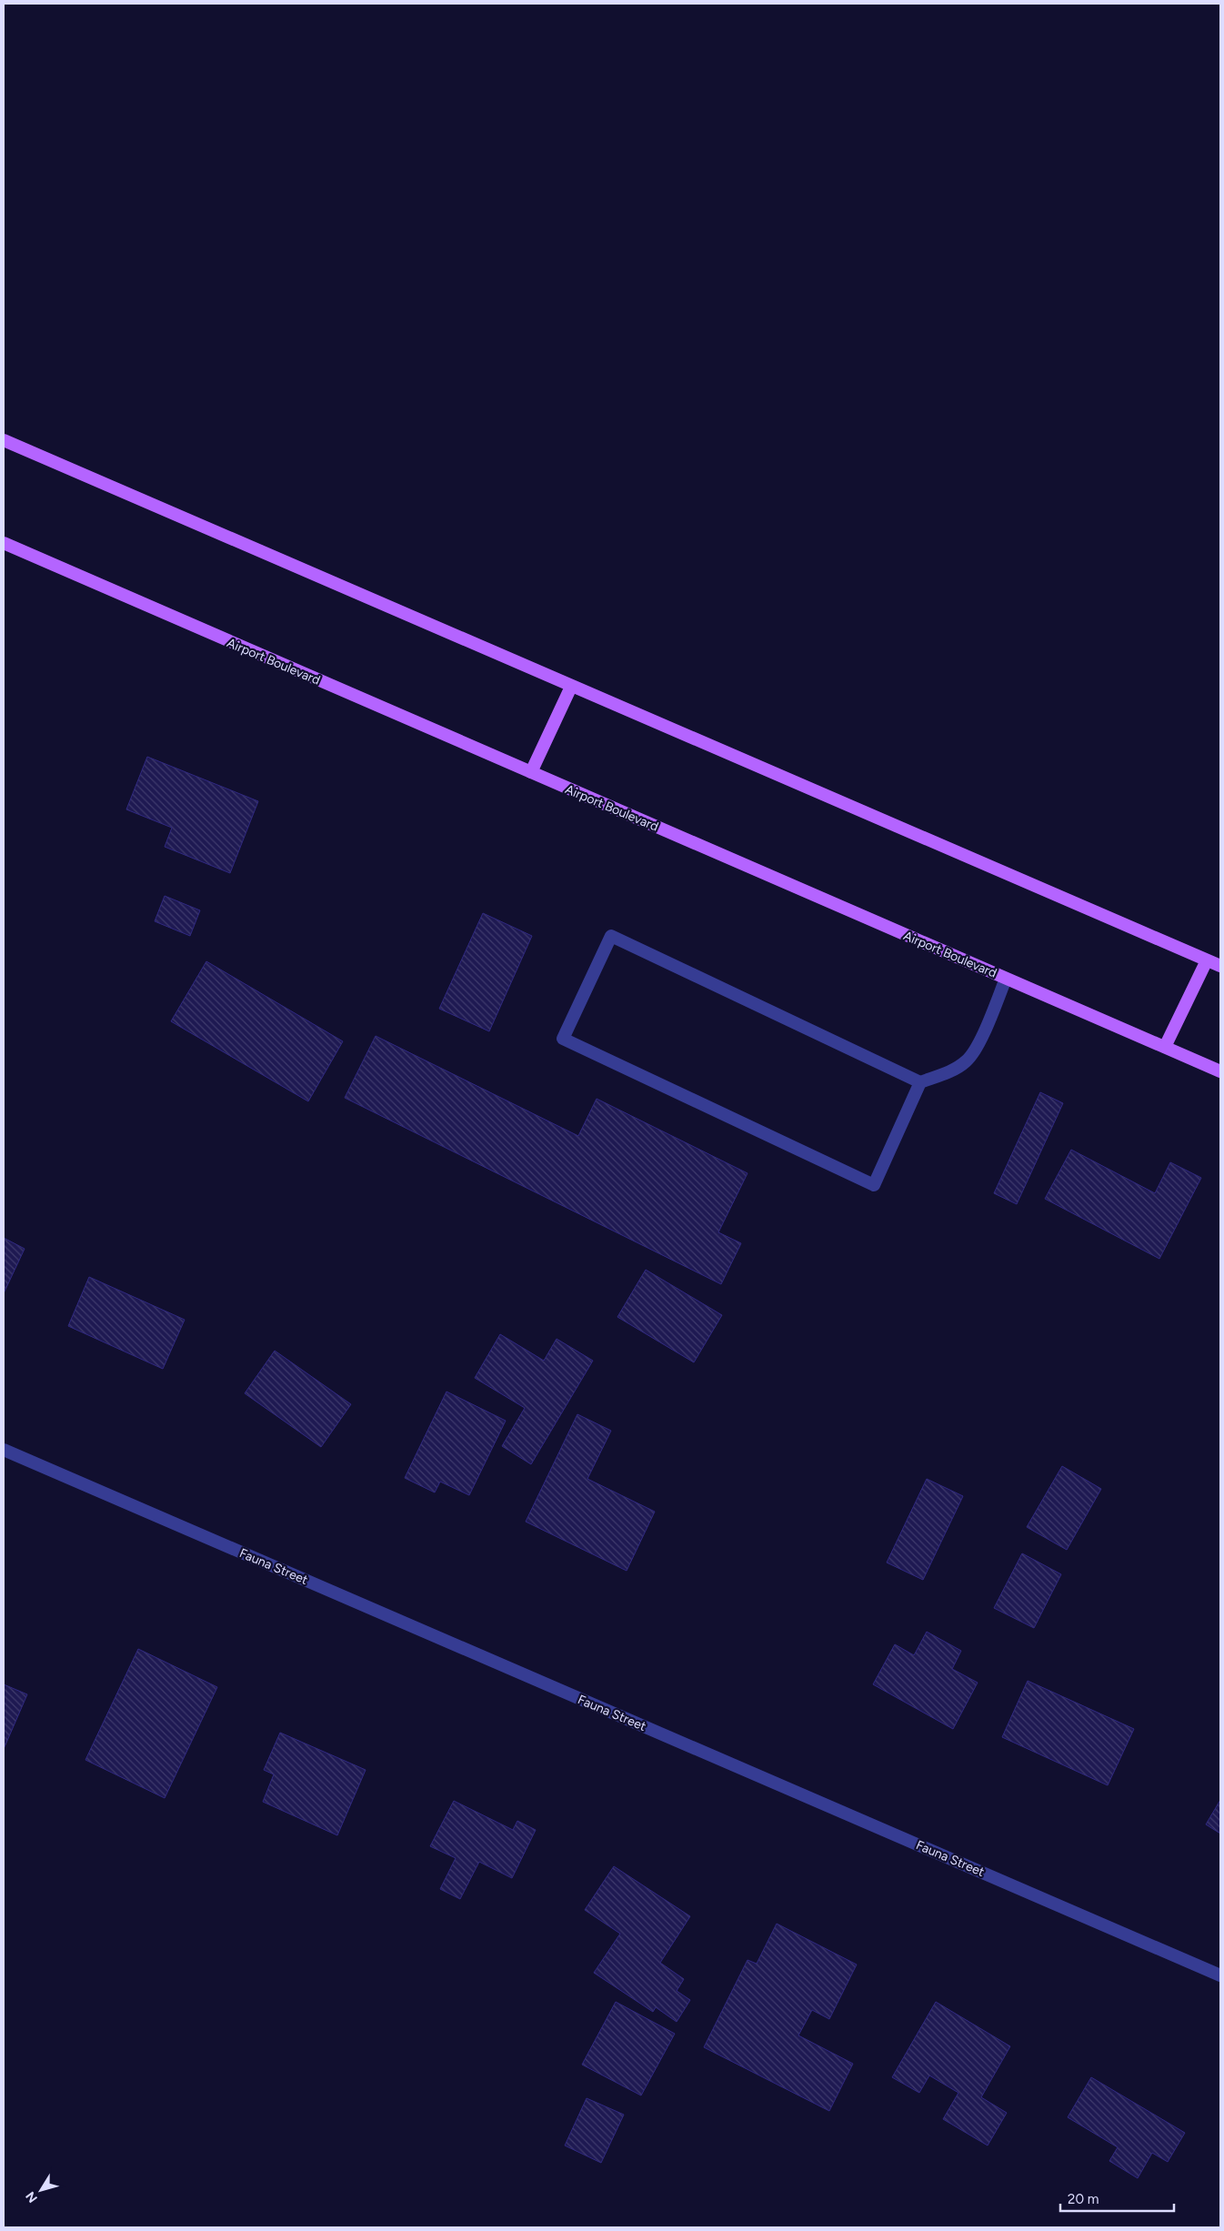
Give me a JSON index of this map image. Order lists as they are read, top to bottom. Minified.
{"streets":{"main road":["Airport Boulevard"],"street":["Fauna Street"]},"scale_bar":"20 m","north":"bottom left"}
